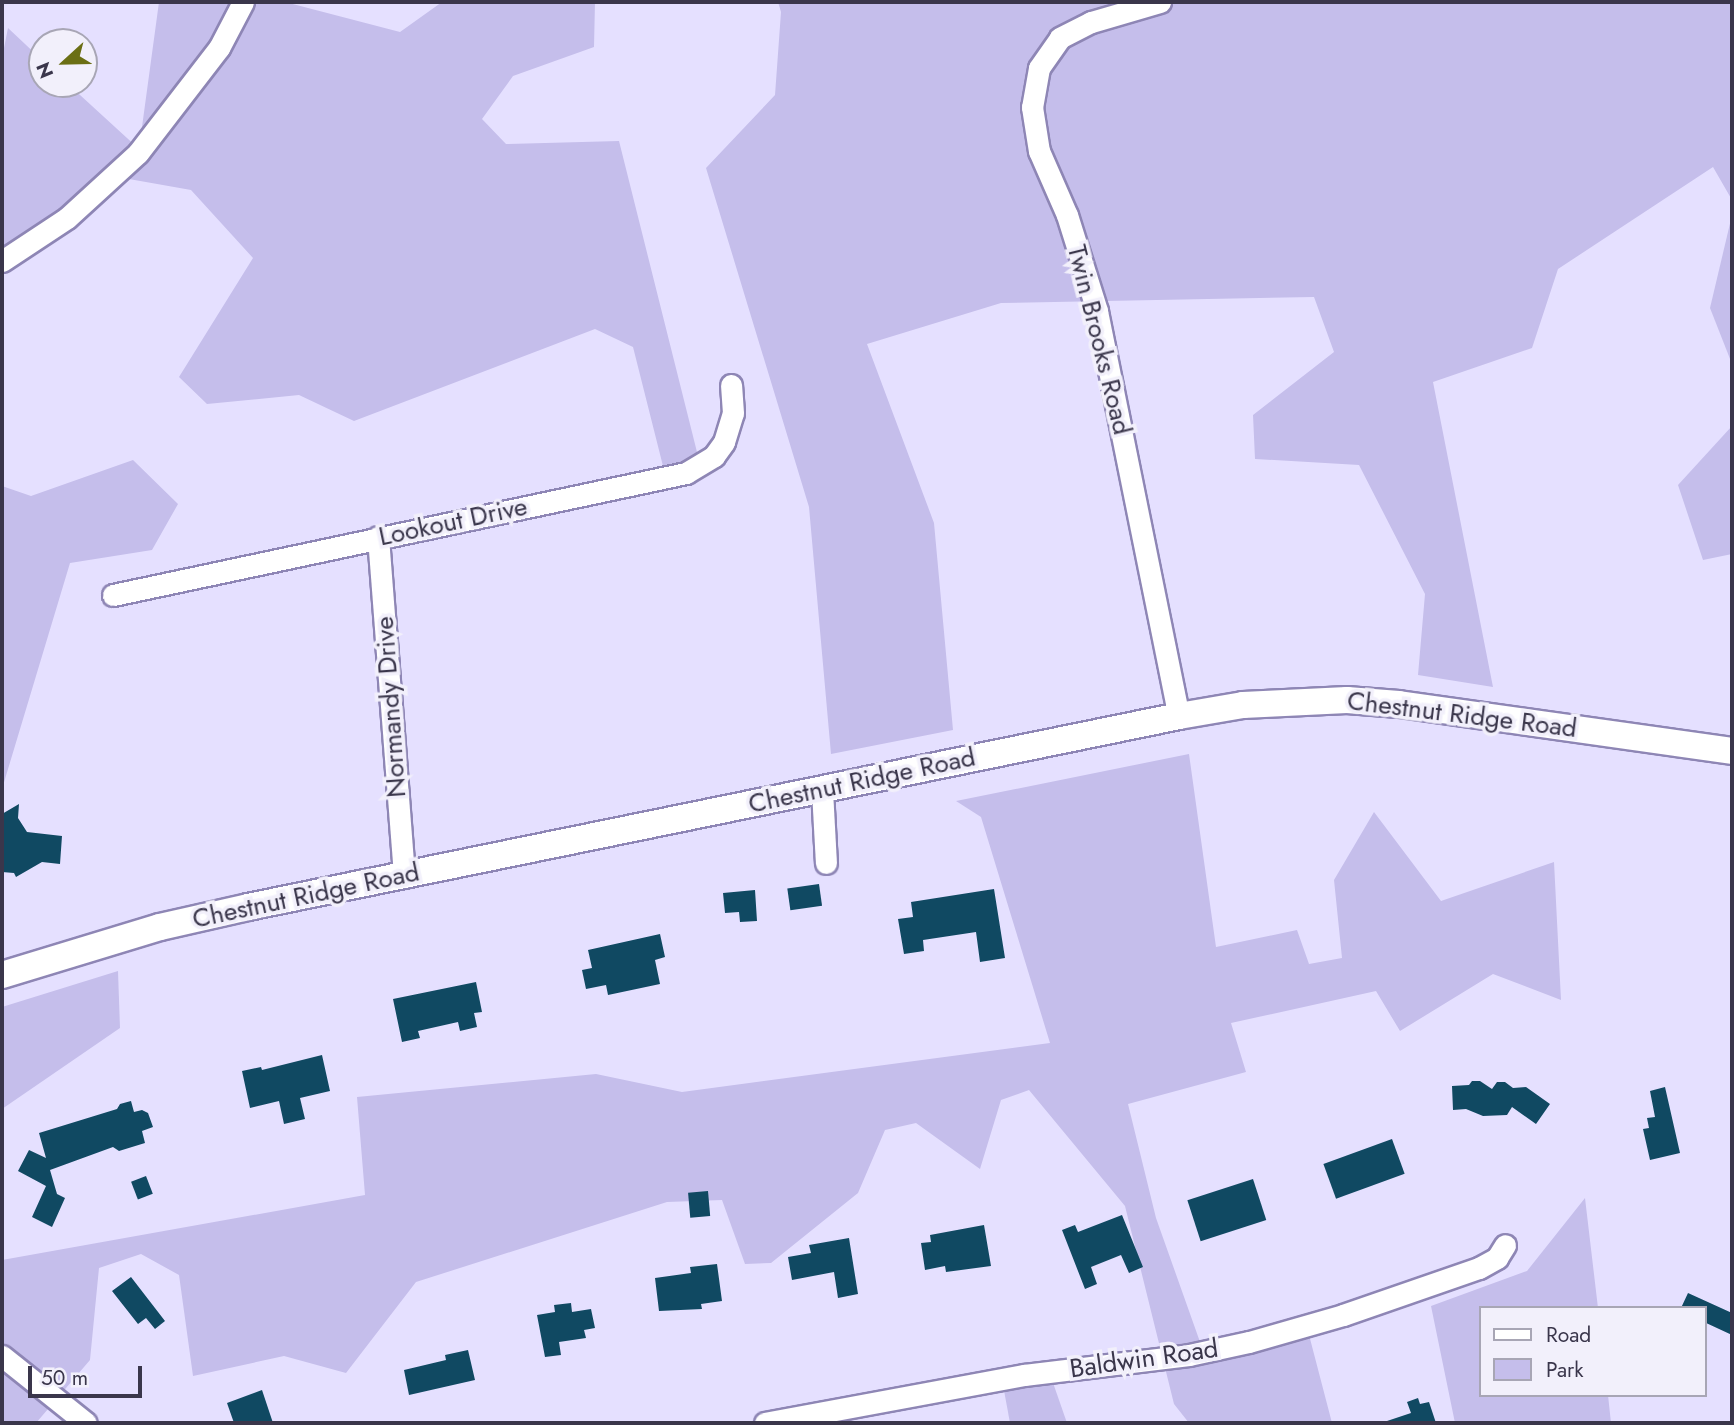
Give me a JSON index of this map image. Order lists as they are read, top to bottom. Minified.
{"streets":{"main road":["Chestnut Ridge Road"],"street":["Twin Brooks Road","Lookout Drive","Normandy Drive","Baldwin Road"]},"crossings":[["Twin Brooks Road","Chestnut Ridge Road"],["Lookout Drive","Normandy Drive"],["Normandy Drive","Chestnut Ridge Road"]],"legend":["Road","Park"],"scale_bar":"50 m","north":"left"}
